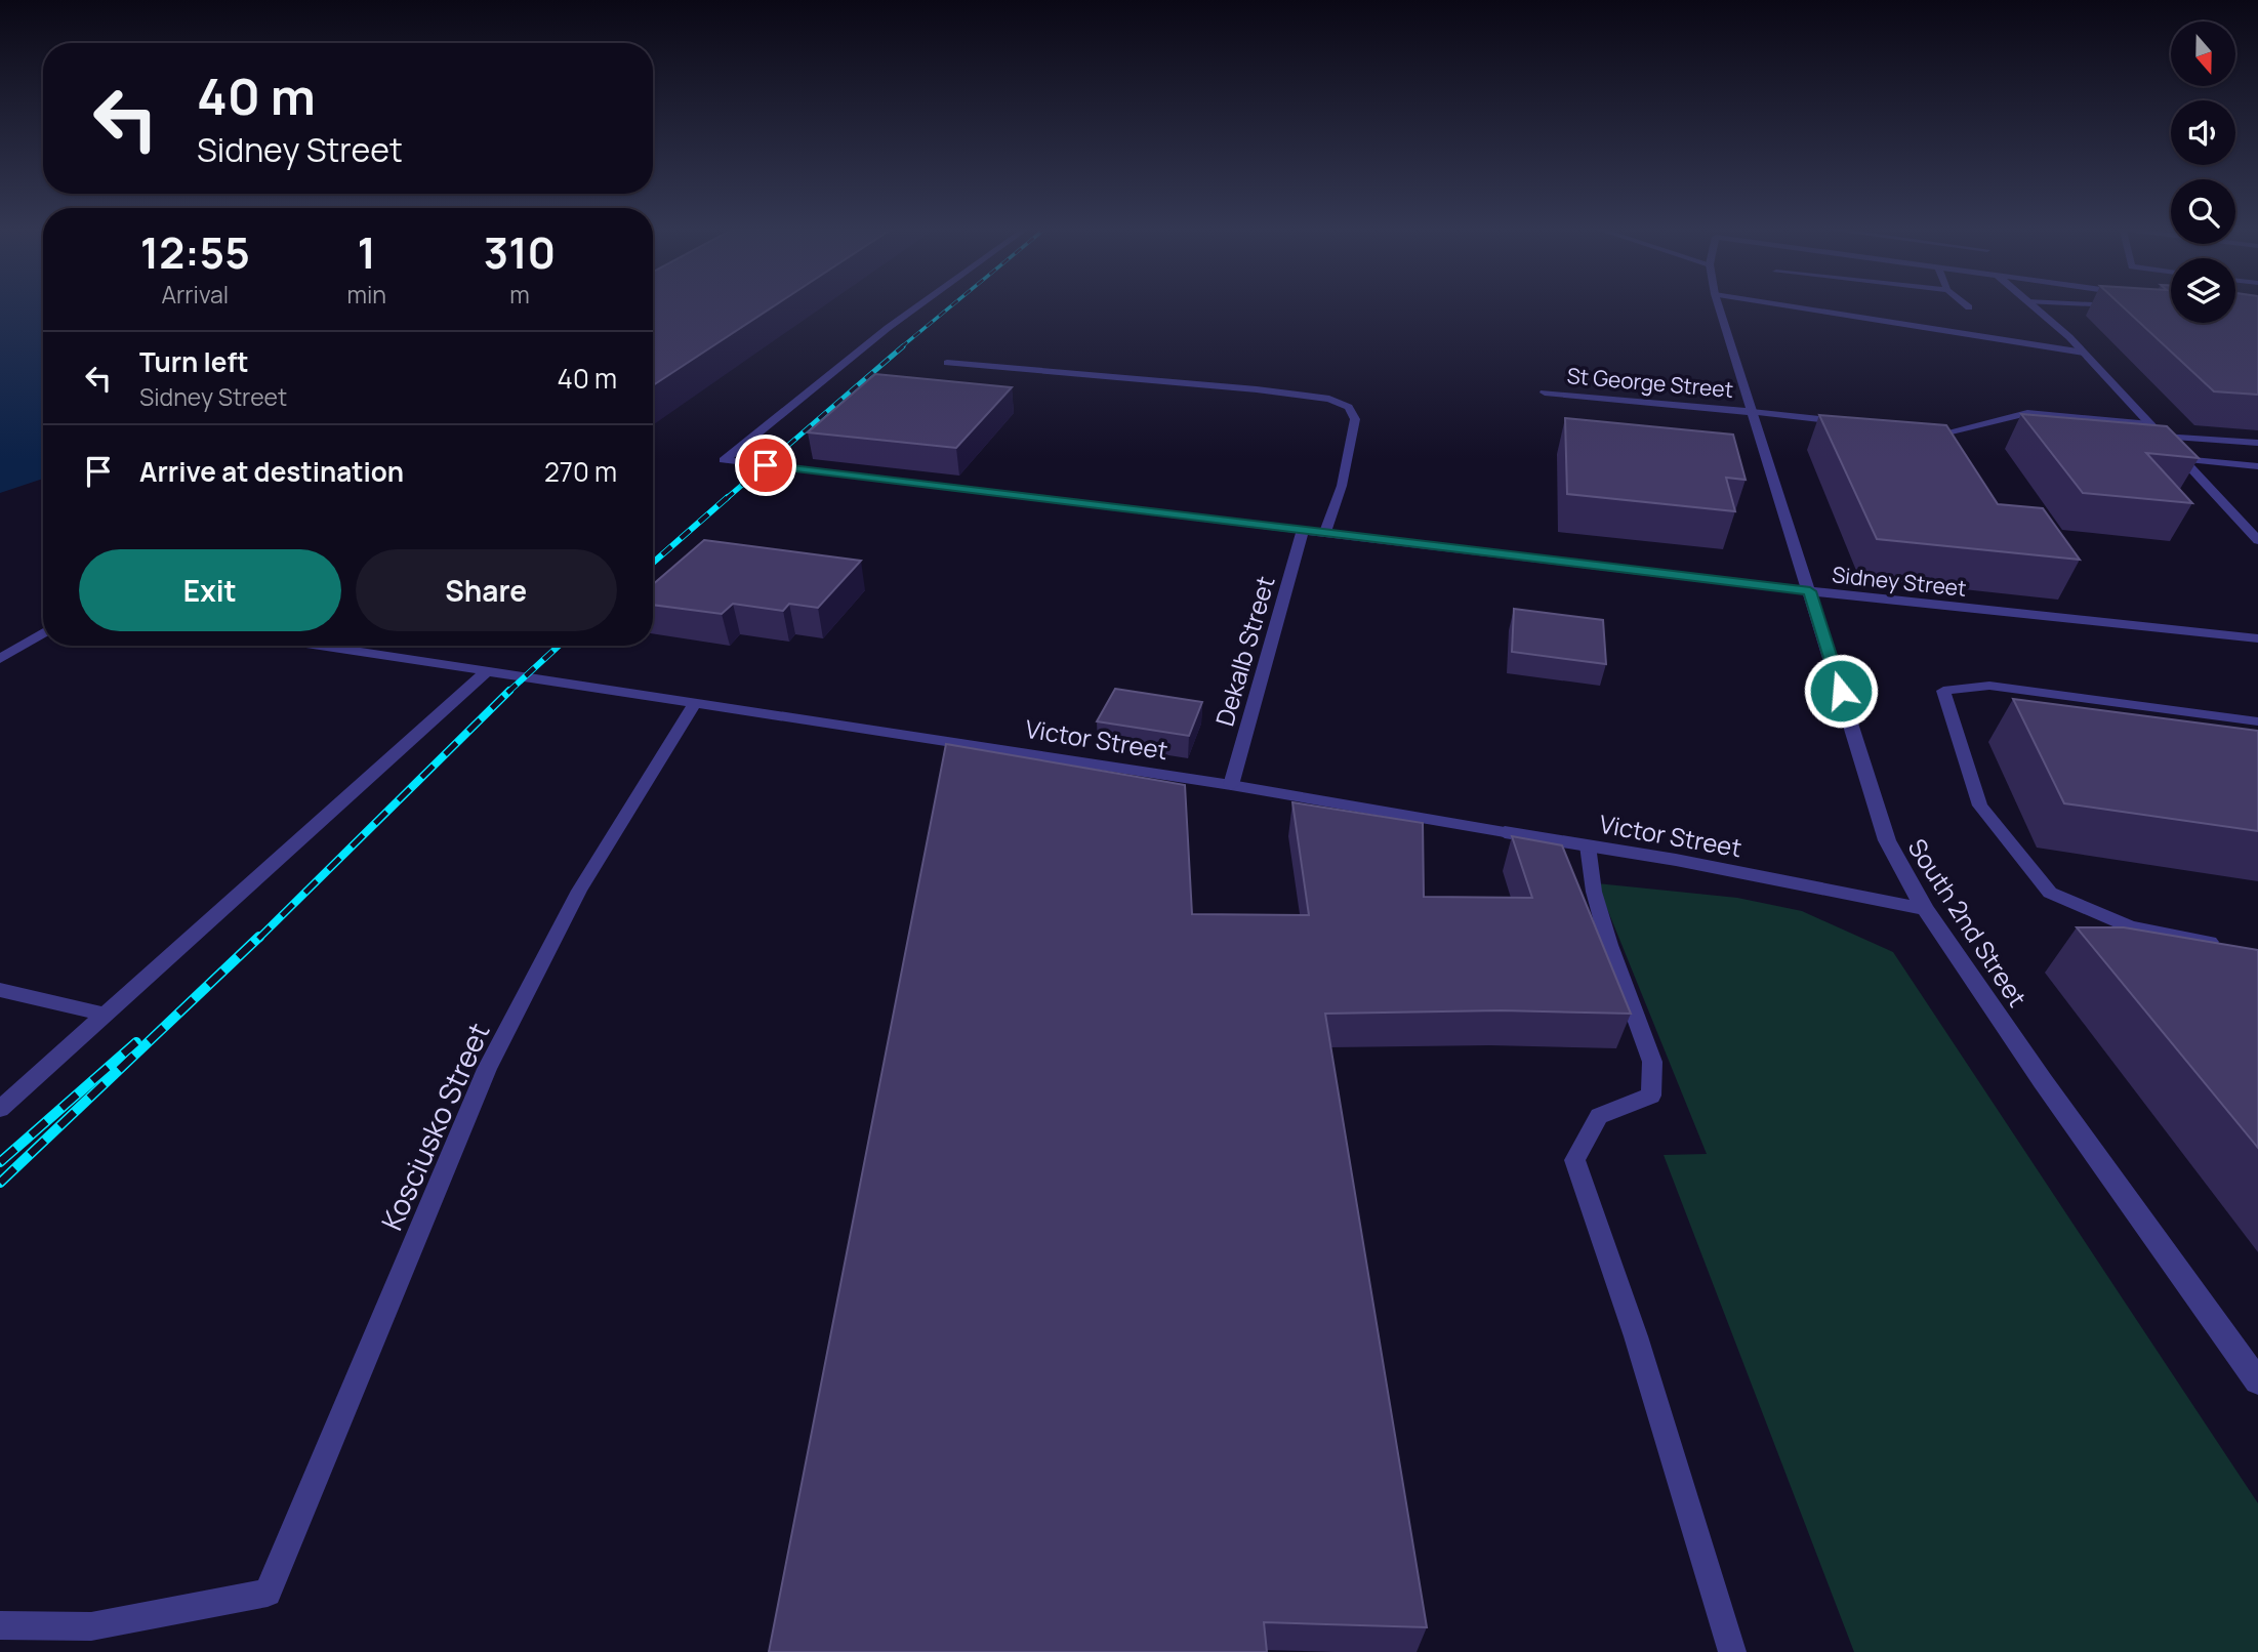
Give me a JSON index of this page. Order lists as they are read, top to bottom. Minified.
{"streets":{"street":["St George Street","Sidney Street","Dekalb Street","Victor Street","South 2nd Street"],"lane":["Kosciusko Street"]},"crossings":[["St George Street","South 2nd Street"],["Sidney Street","Dekalb Street"],["Sidney Street","South 2nd Street"],["Dekalb Street","Victor Street"],["Victor Street","South 2nd Street"],["Victor Street","Kosciusko Street"]],"north":"bottom","page":{"turn":["40 m","Sidney Street"],"eta":["12:55","Arrival","1","min","310","m"],"list":[{"name":"Turn left","note":"Sidney Street","value":"40 m"},{"name":"Arrive at destination","value":"270 m"}],"buttons":["Exit","Share"]}}
